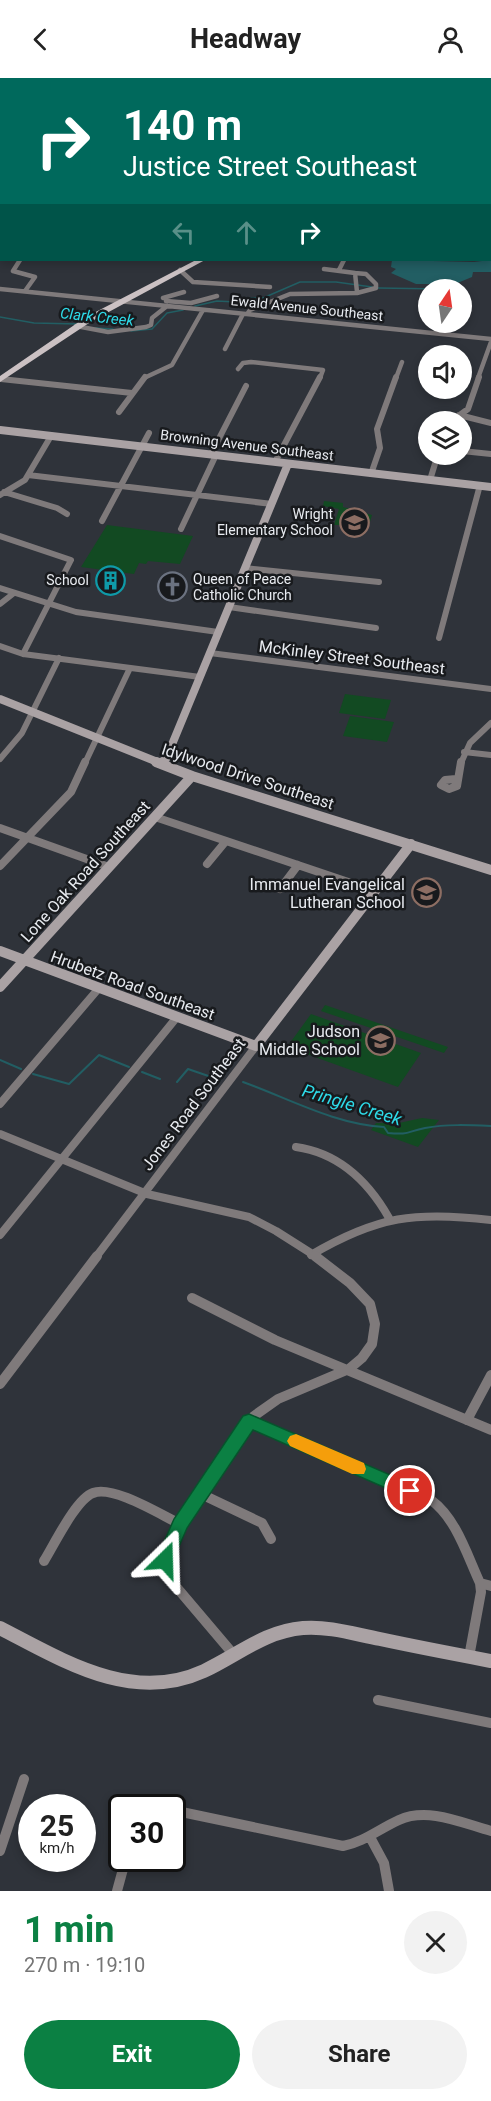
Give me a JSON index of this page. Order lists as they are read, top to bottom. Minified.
{"streets":{"street":["Ewald Avenue Southeast","Browning Avenue Southeast","McKinley Street Southeast","Idylwood Drive Southeast","Lone Oak Road Southeast","Hrubetz Road Southeast","Jones Road Southeast"]},"crossings":[["Idylwood Drive Southeast","Lone Oak Road Southeast"],["Idylwood Drive Southeast","Jones Road Southeast"],["Lone Oak Road Southeast","Hrubetz Road Southeast"],["Hrubetz Road Southeast","Jones Road Southeast"]],"water":["Clark Creek","Pringle Creek"],"places":{"school or university":["Wright Elementary School","Immanuel Evangelical Lutheran School","Judson Middle School"],"building":["School"],"church":["Queen of Peace Catholic Church"]},"north":"top","page":{"header":"Headway","turn":["140 m","Justice Street Southeast"],"speed":"25 km/h","limit":"30","heading":["1 min","270 m · 19:10"],"buttons":["Exit","Share"]}}
